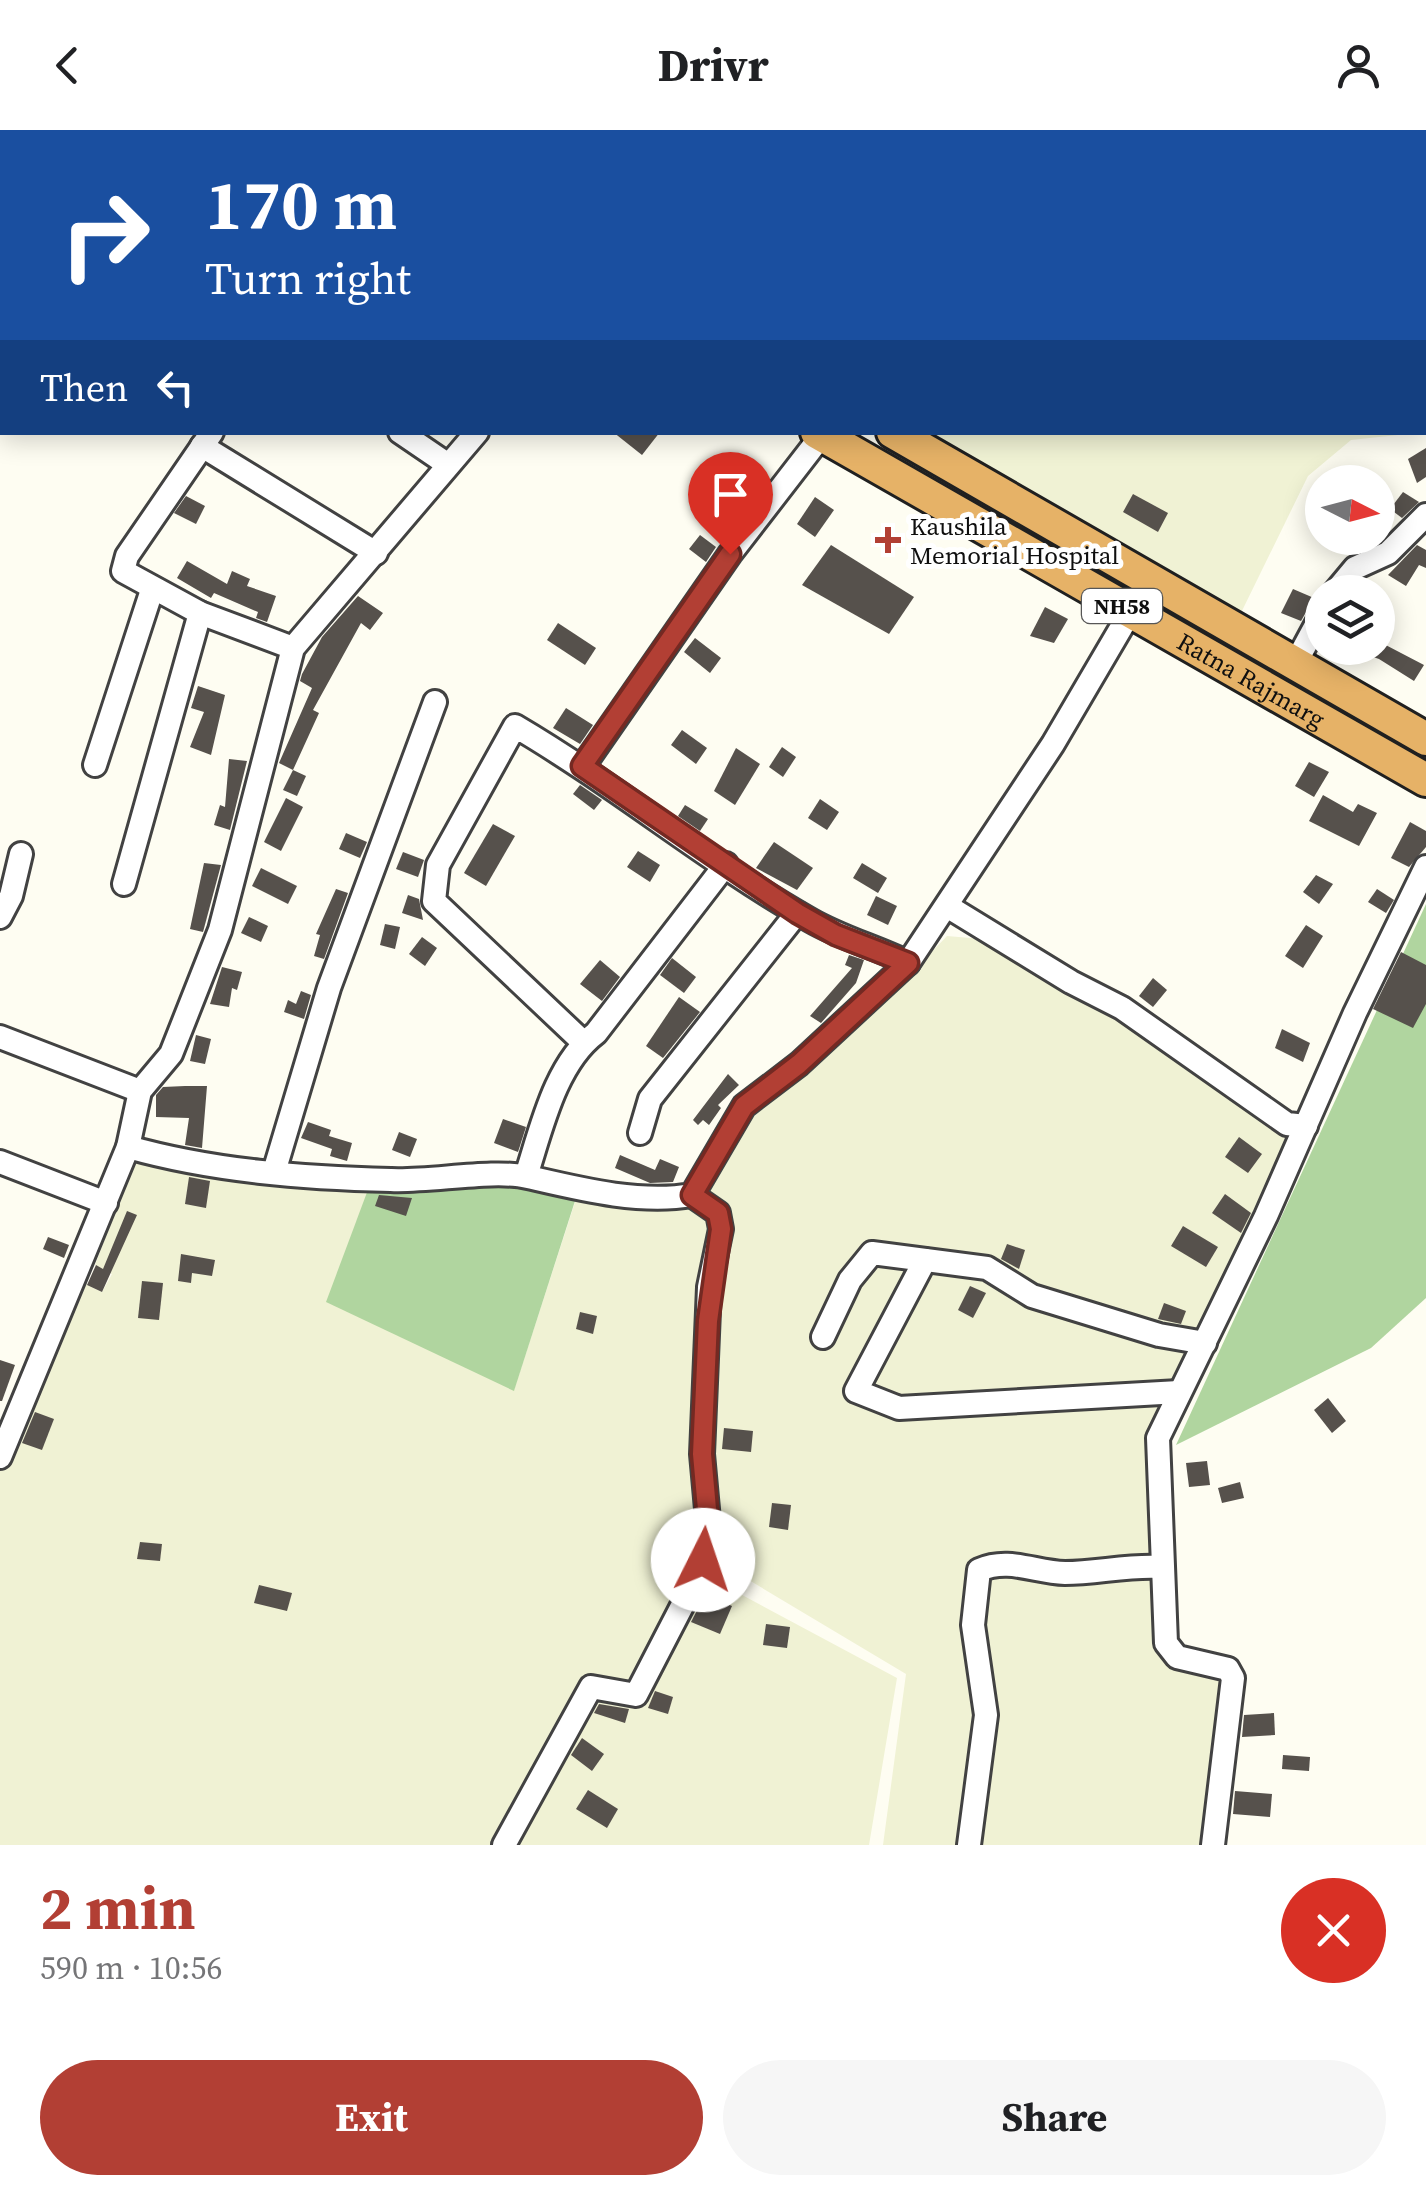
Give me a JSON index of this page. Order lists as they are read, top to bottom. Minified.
{"streets":{"highway":["NH58","Ratna Rajmarg"]},"places":{"health":["Kaushila Memorial Hospital"]},"north":"right","page":{"header":"Drivr","turn":["170 m","Turn right"],"then":"Then","heading":["2 min","590 m · 10:56"],"buttons":["Exit","Share"]}}
